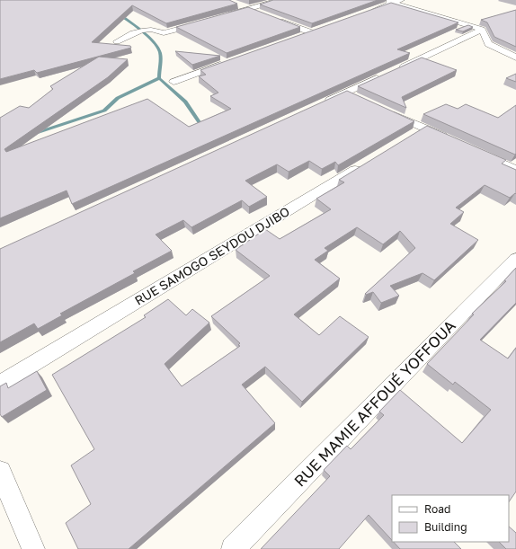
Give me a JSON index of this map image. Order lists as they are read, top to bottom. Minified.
{"streets":{"street":["RUE SAMOGO SEYDOU DJIBO","RUE MAMIE AFFOUÉ YOFFOUA"]},"legend":["Road","Building"]}
